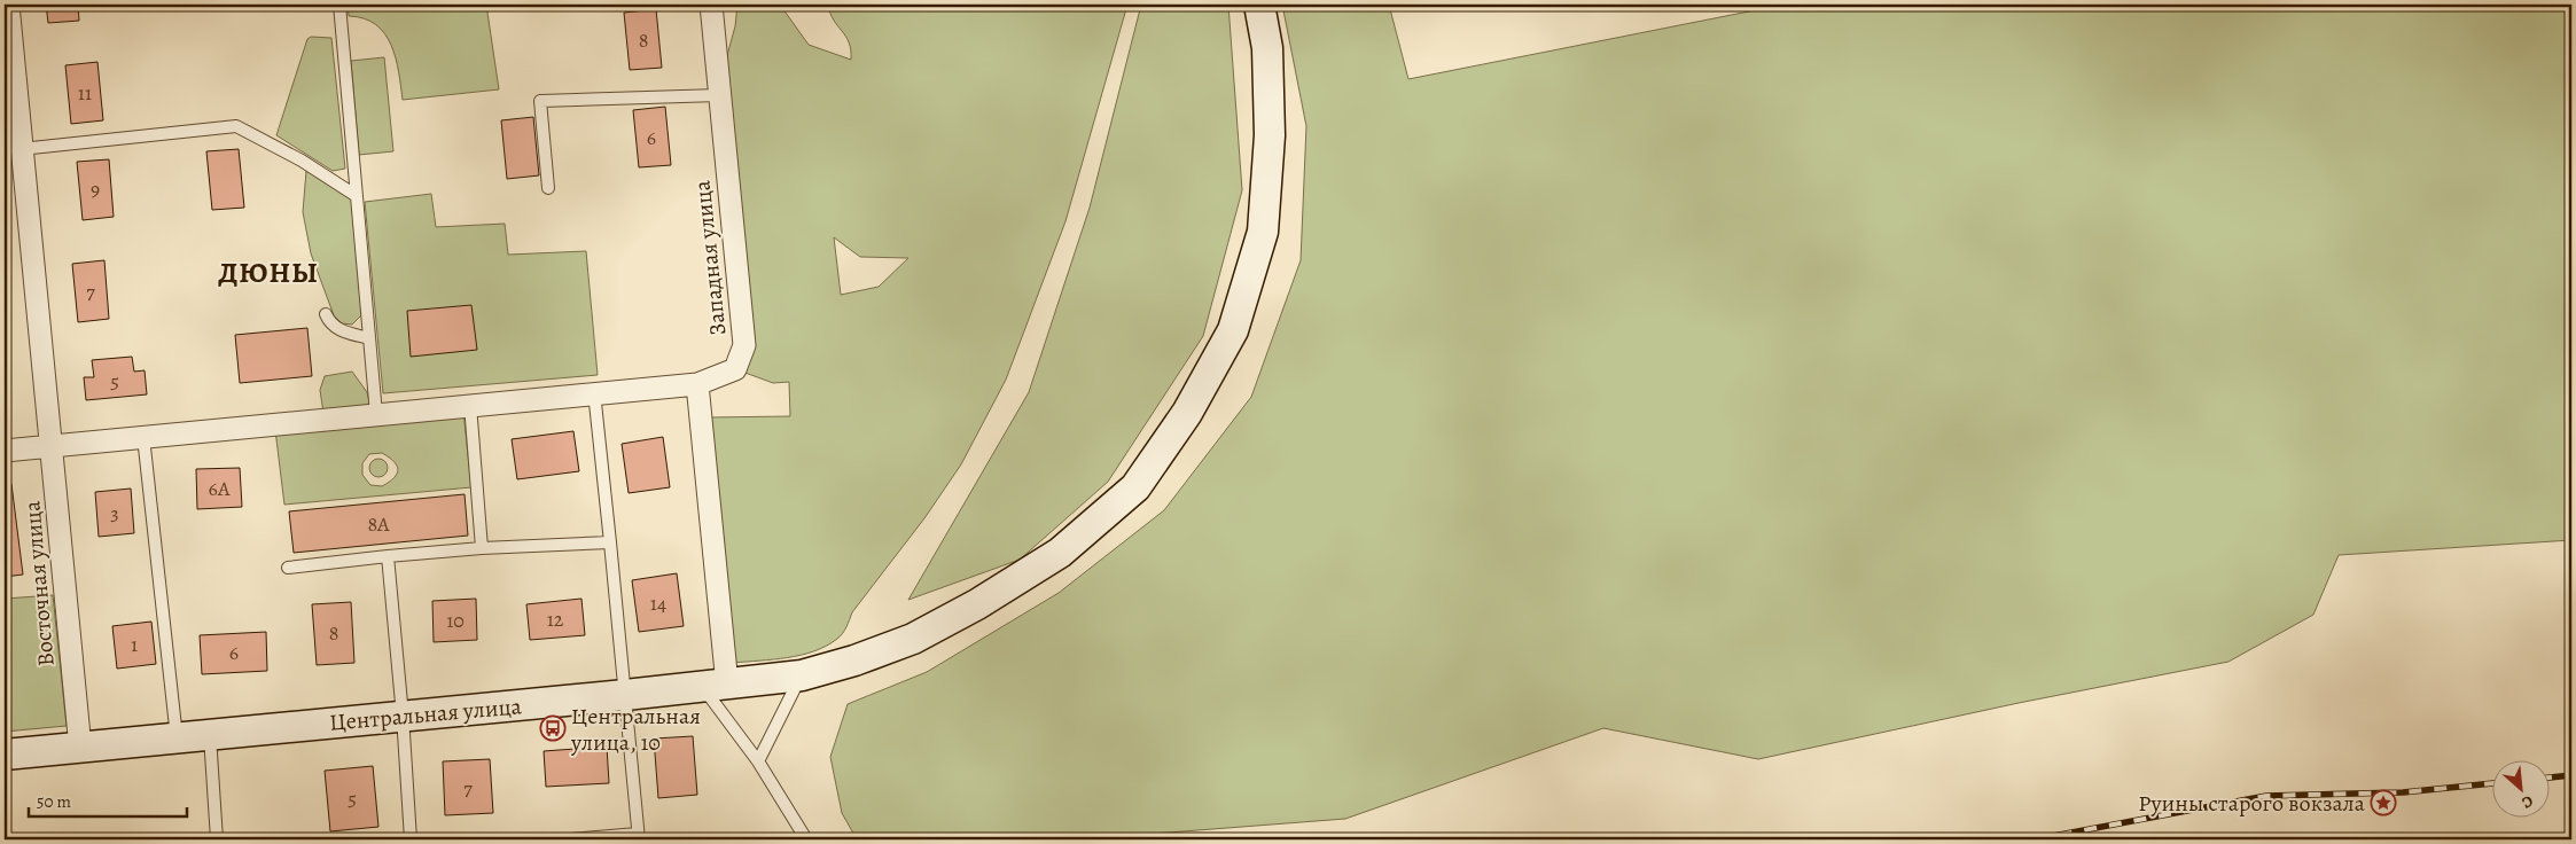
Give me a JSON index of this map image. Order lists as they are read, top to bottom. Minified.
{"streets":{"main road":["Центральная улица"],"street":["Западная улица","Восточная улица"]},"crossings":[["Западная улица","Восточная улица"],["Восточная улица","Центральная улица"]],"districts":["ДЮНЫ"],"places":{"bus stop":["Центральная улица, 10"],"place":["Руины старого вокзала"]},"house_numbers":["8","11","6","9","7","5","6А","3","8А","14","12","10","8","1","6","7","5"],"scale_bar":"50 m","north":"bottom right"}
